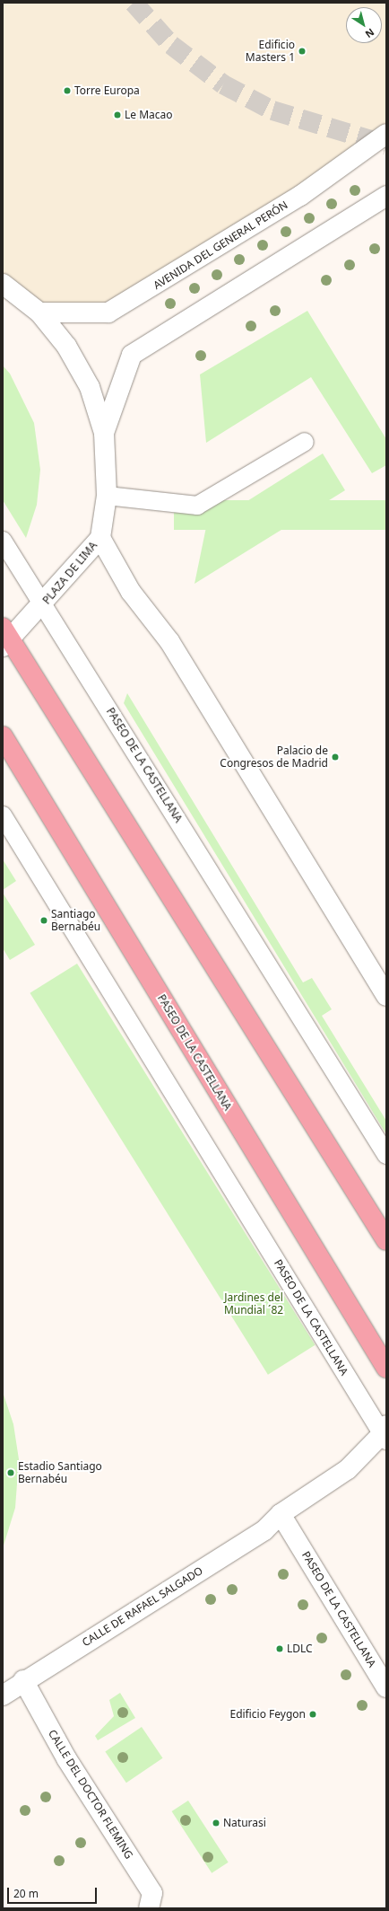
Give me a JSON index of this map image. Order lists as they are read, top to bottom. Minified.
{"streets":{"highway":["PASEO DE LA CASTELLANA"],"street":["AVENIDA DEL GENERAL PERÓN","PLAZA DE LIMA","CALLE DE RAFAEL SALGADO","CALLE DEL DOCTOR FLEMING"]},"crossings":[["AVENIDA DEL GENERAL PERÓN","PLAZA DE LIMA"],["PLAZA DE LIMA","PASEO DE LA CASTELLANA"],["PASEO DE LA CASTELLANA","CALLE DE RAFAEL SALGADO"],["CALLE DE RAFAEL SALGADO","CALLE DEL DOCTOR FLEMING"]],"parks":["Jardines del Mundial ´82"],"places":["Edificio Masters 1","Torre Europa","Le Macao","Palacio de Congresos de Madrid","Santiago Bernabéu","Estadio Santiago Bernabéu","LDLC","Edificio Feygon","Naturasi"],"scale_bar":"20 m","north":"bottom right"}
